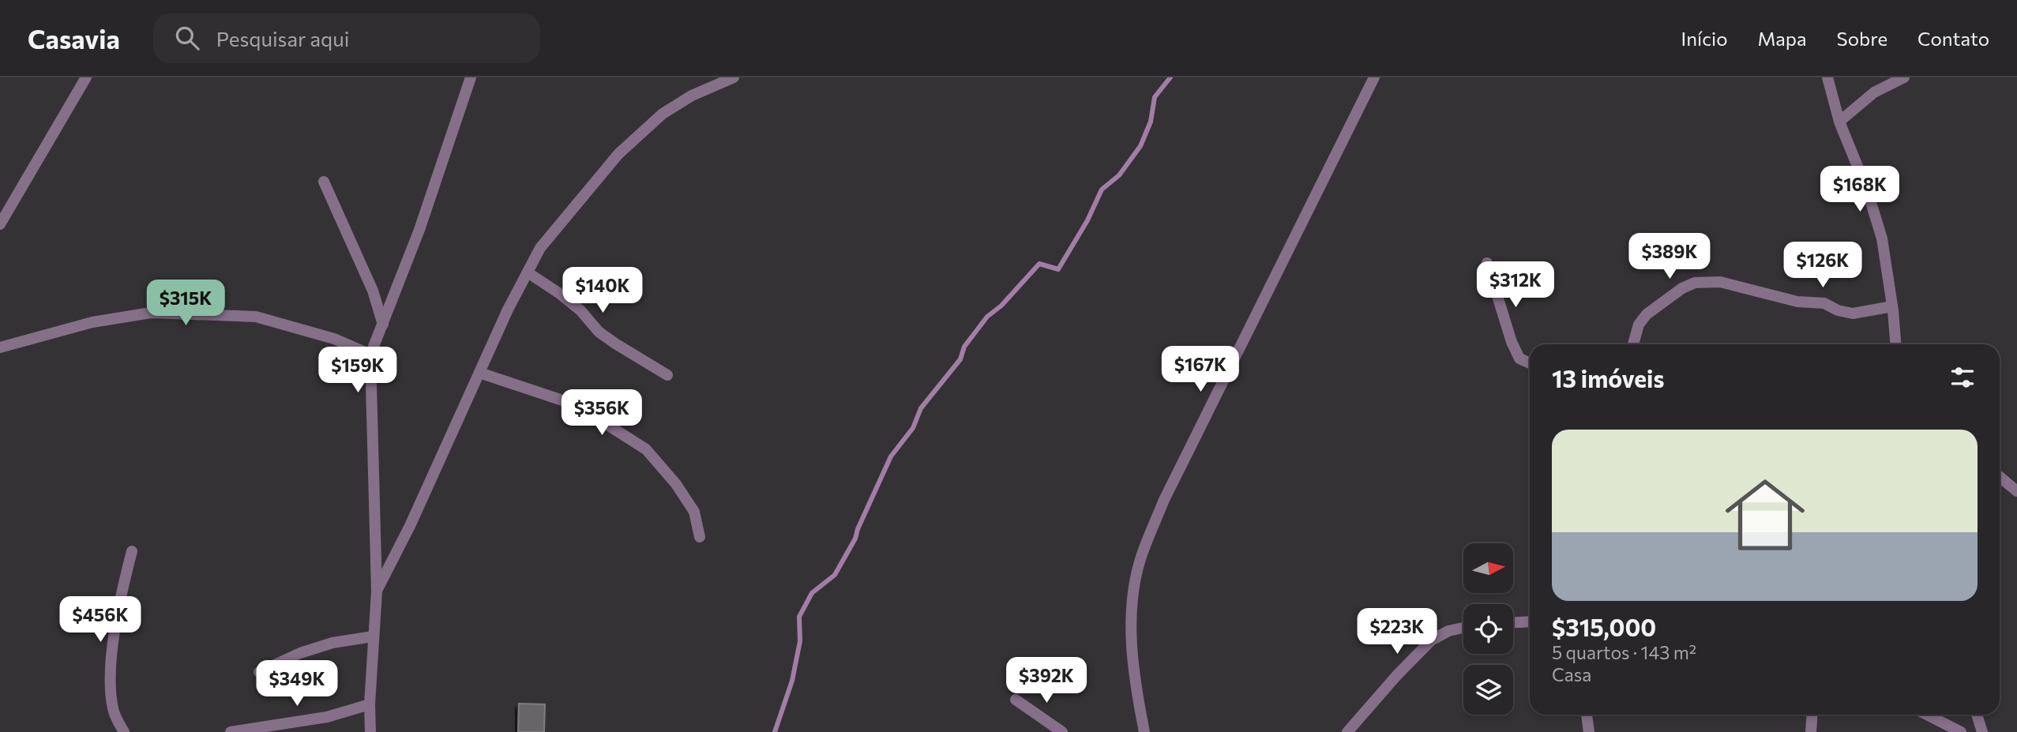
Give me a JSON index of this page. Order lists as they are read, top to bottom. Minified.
{"north":"right","page":{"header":"Casavia","search":"Pesquisar aqui","nav":["Início","Mapa","Sobre","Contato"],"price":["$168K","$389K","$126K","$312K","$140K","$315K","$167K","$159K","$356K","$456K","$223K","$392K","$349K"],"heading":"13 imóveis","list":[{"name":"$315,000","note":"5 quartos · 143 m² · Casa"}]}}
